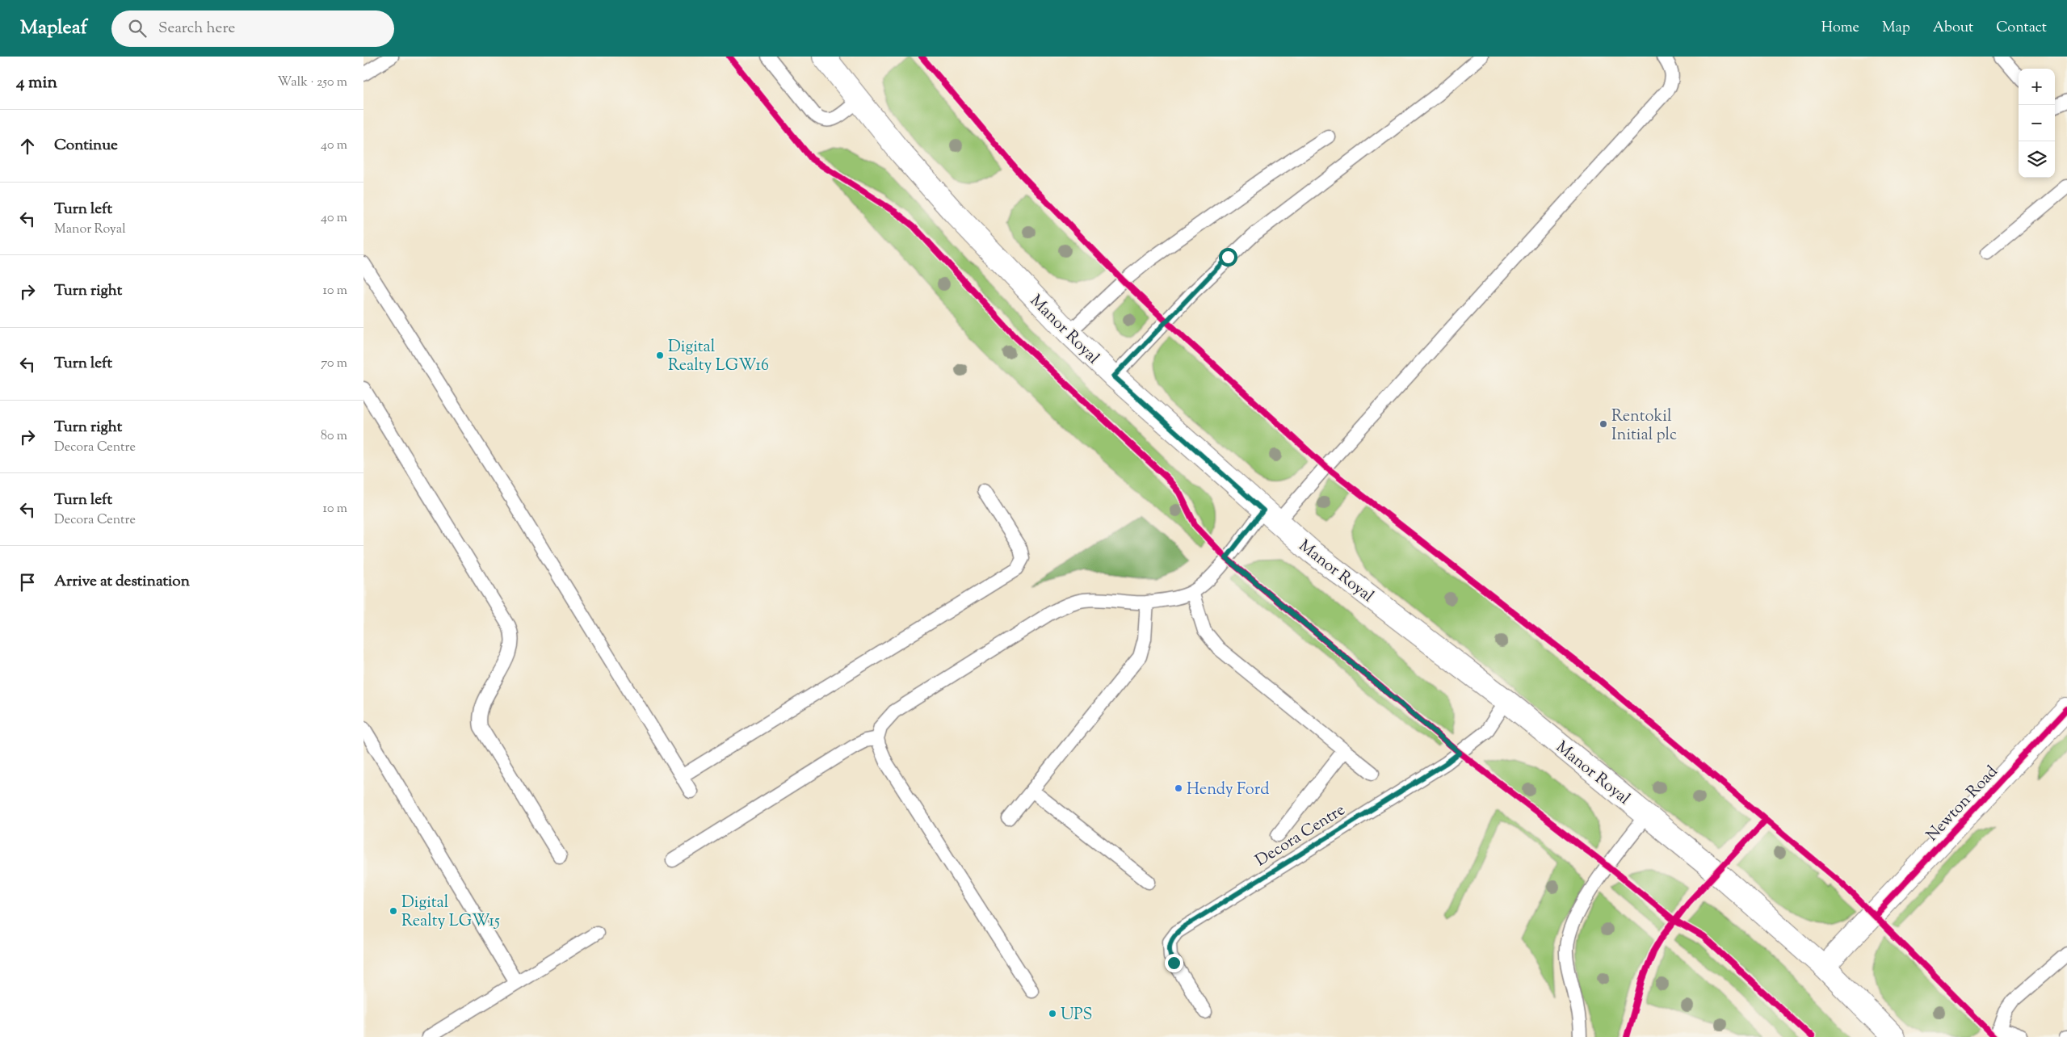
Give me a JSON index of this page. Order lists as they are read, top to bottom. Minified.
{"streets":{"street":["Manor Royal","Newton Road"],"lane":["Decora Centre"]},"crossings":[["Manor Royal","Newton Road"],["Manor Royal","Decora Centre"]],"places":["Digital Realty LGW16","Rentokil Initial plc","Hendy Ford","Digital Realty LGW15","UPS"],"page":{"header":"Mapleaf","search":"Search here","nav":["Home","Map","About","Contact"],"heading":["4 min","Walk · 250 m"],"map_buttons":["+","−"],"list":[["Continue","40 m"],["Turn left","Manor Royal","40 m"],["Turn right","10 m"],["Turn left","70 m"],["Turn right","Decora Centre","80 m"],["Turn left","Decora Centre","10 m"],"Arrive at destination"]}}
